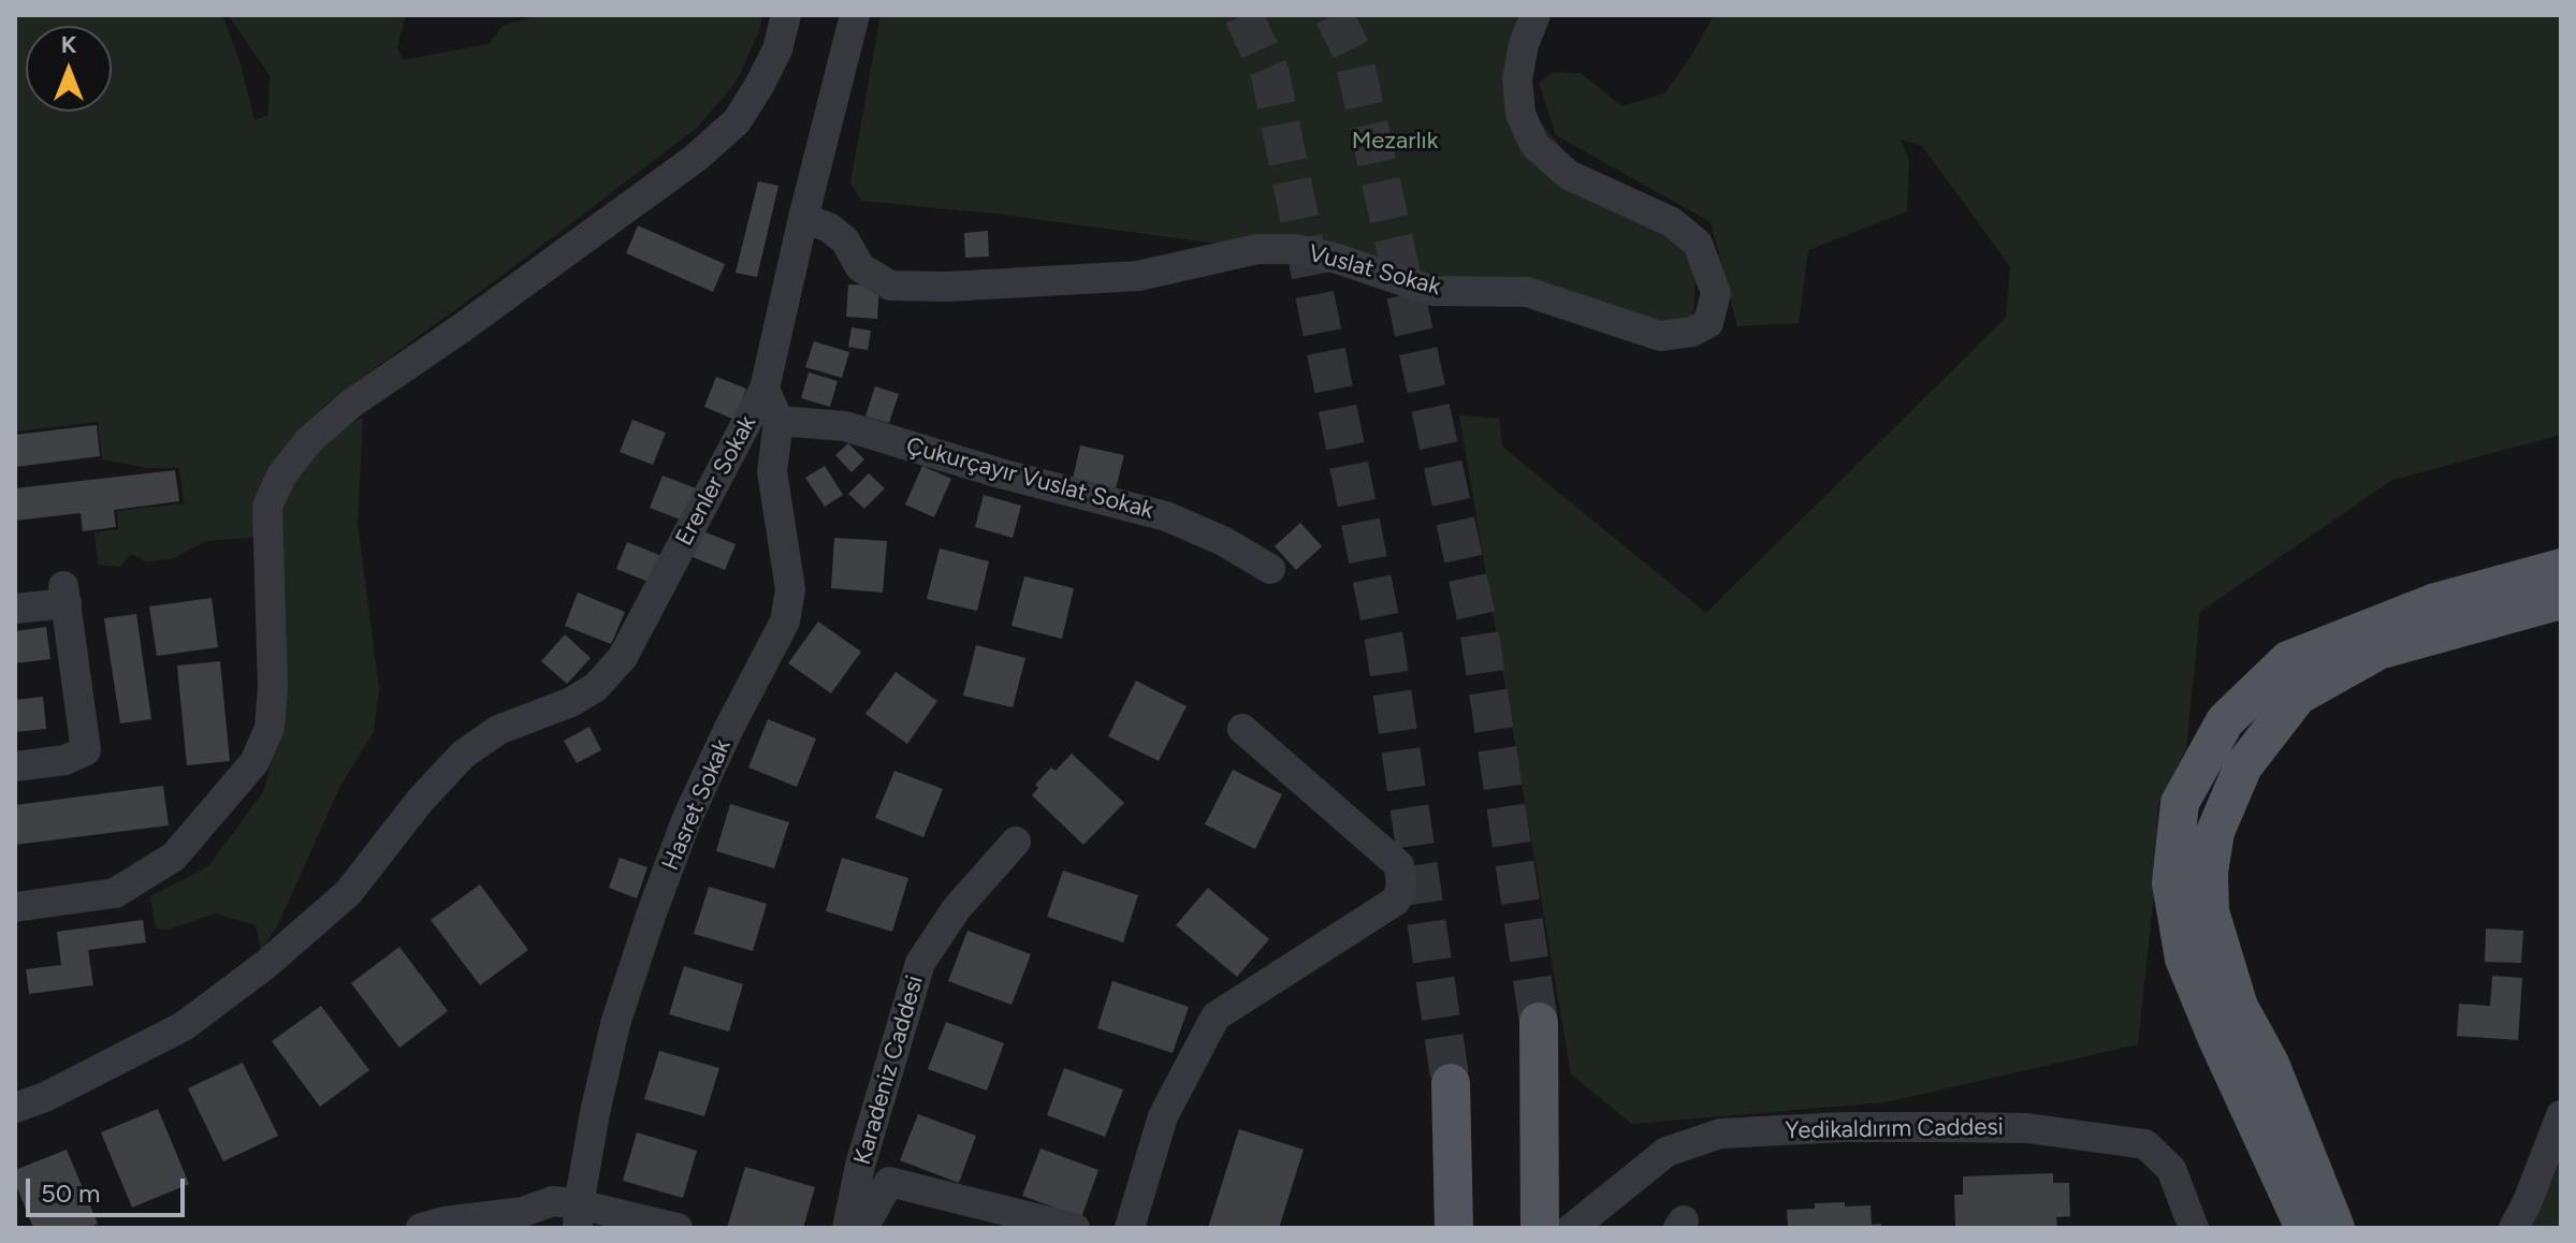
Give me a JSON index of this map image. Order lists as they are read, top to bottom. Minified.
{"streets":{"street":["Vuslat Sokak","Çukurçayır Vuslat Sokak","Erenler Sokak","Hasret Sokak","Karadeniz Caddesi","Yedikaldırım Caddesi"]},"crossings":[["Vuslat Sokak","Erenler Sokak"],["Çukurçayır Vuslat Sokak","Hasret Sokak"]],"parks":["Mezarlık"],"scale_bar":"50 m","north":"top"}
